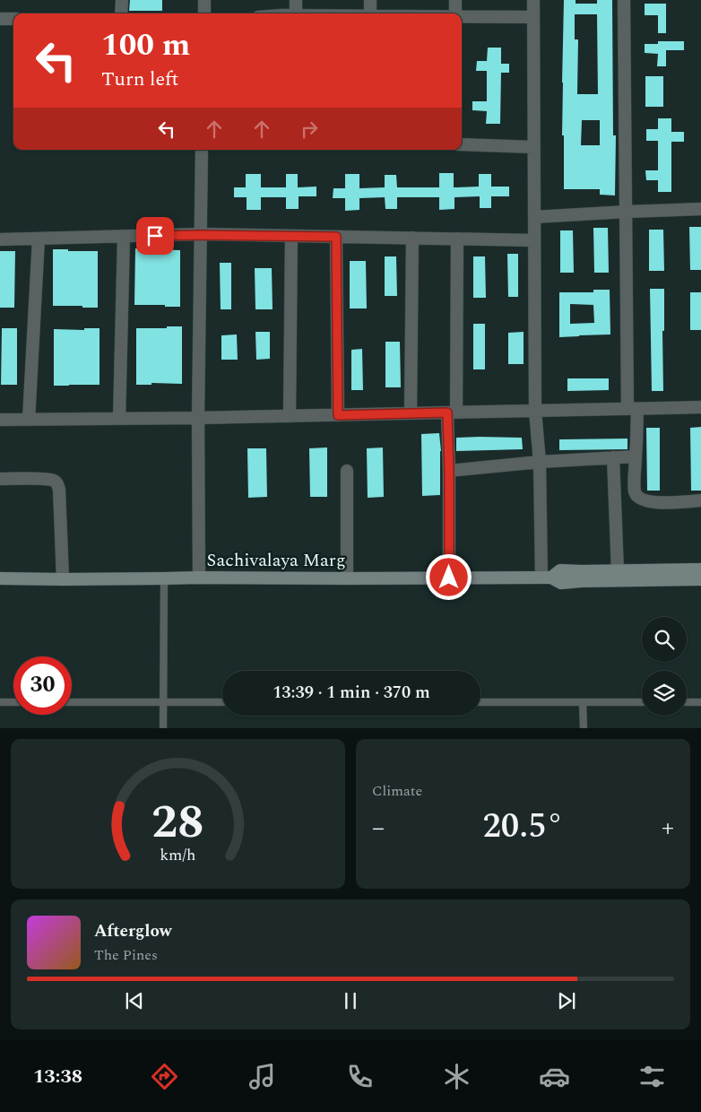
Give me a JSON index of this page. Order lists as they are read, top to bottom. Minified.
{"streets":{"main road":["Sachivalaya Marg"]},"page":{"turn":["100 m","Turn left"],"limit":"30","trip":"13:39 · 1 min · 370 m","tile":"Climate","heat":["−","20.5°","+"],"song":["Afterglow","The Pines"],"tabs":"13:38","gauge":["28","km/h"]}}
